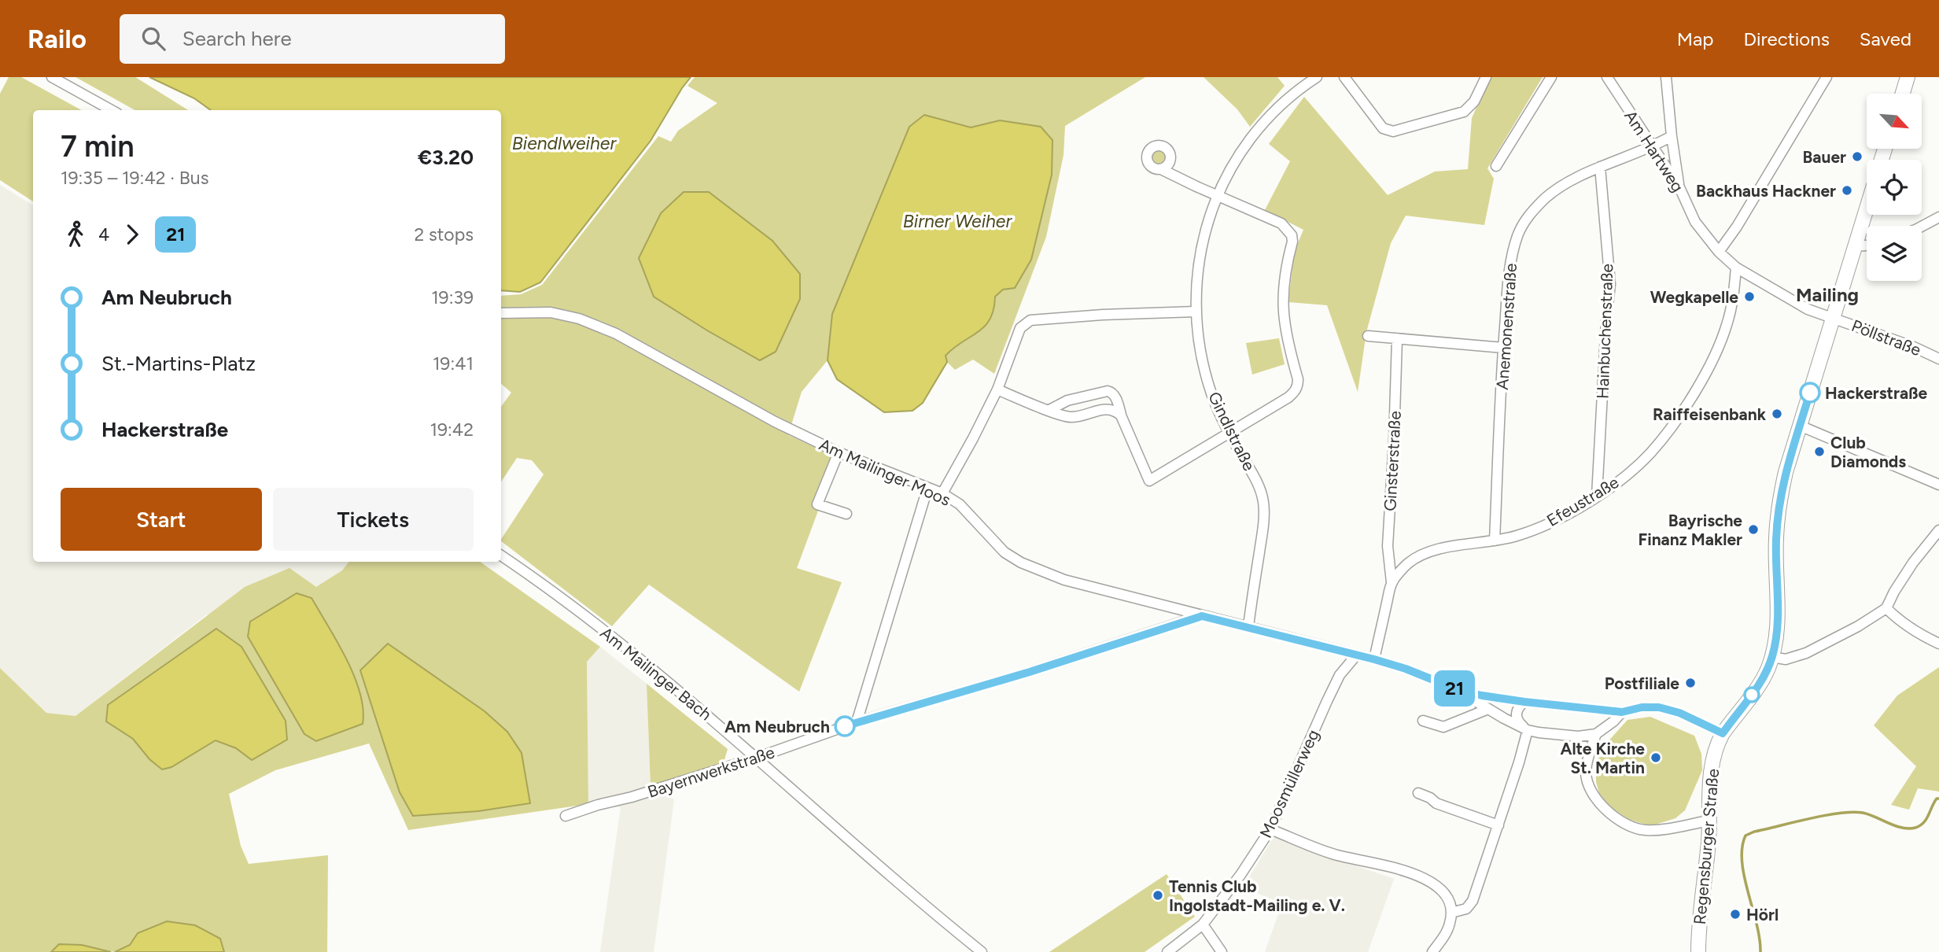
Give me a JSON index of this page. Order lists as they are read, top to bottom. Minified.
{"streets":{"street":["Am Hartweg","Anemonenstraße","Hainbuchenstraße","Pöllstraße","Gindlstraße","Ginsterstraße","Am Mailinger Moos","Efeustraße","Am Mailinger Bach","Bayernwerkstraße","Moosmüllerweg","Regensburger Straße"]},"crossings":[["Am Hartweg","Anemonenstraße"],["Am Hartweg","Pöllstraße"],["Am Hartweg","Efeustraße"],["Am Hartweg","Regensburger Straße"],["Anemonenstraße","Hainbuchenstraße"],["Anemonenstraße","Efeustraße"],["Hainbuchenstraße","Efeustraße"],["Pöllstraße","Regensburger Straße"],["Gindlstraße","Am Mailinger Moos"],["Ginsterstraße","Efeustraße"],["Am Mailinger Moos","Efeustraße"],["Am Mailinger Moos","Bayernwerkstraße"],["Am Mailinger Moos","Moosmüllerweg"],["Am Mailinger Moos","Regensburger Straße"],["Am Mailinger Bach","Bayernwerkstraße"]],"districts":["Mailing"],"water":["Biendlweiher","Birner Weiher"],"places":["Bauer","Backhaus Hackner","Wegkapelle","Hackerstraße","Raiffeisenbank","Club Diamonds","Bayrische Finanz Makler","Postfiliale","Am Neubruch","Alte Kirche St. Martin","Tennis Club Ingolstadt-Mailing e. V.","Hörl"],"lines":["bus line 21"],"north":"bottom right","page":{"header":"Railo","search":"Search here","nav":["Map","Directions","Saved"],"on_map":"21","heading":["7 min","19:35 – 19:42 · Bus","€3.20"],"legs":["4","21","2 stops"],"list":[{"name":"Am Neubruch","value":"19:39"},{"name":"St.-Martins-Platz","value":"19:41"},{"name":"Hackerstraße","value":"19:42"}],"buttons":["Start","Tickets"]}}
